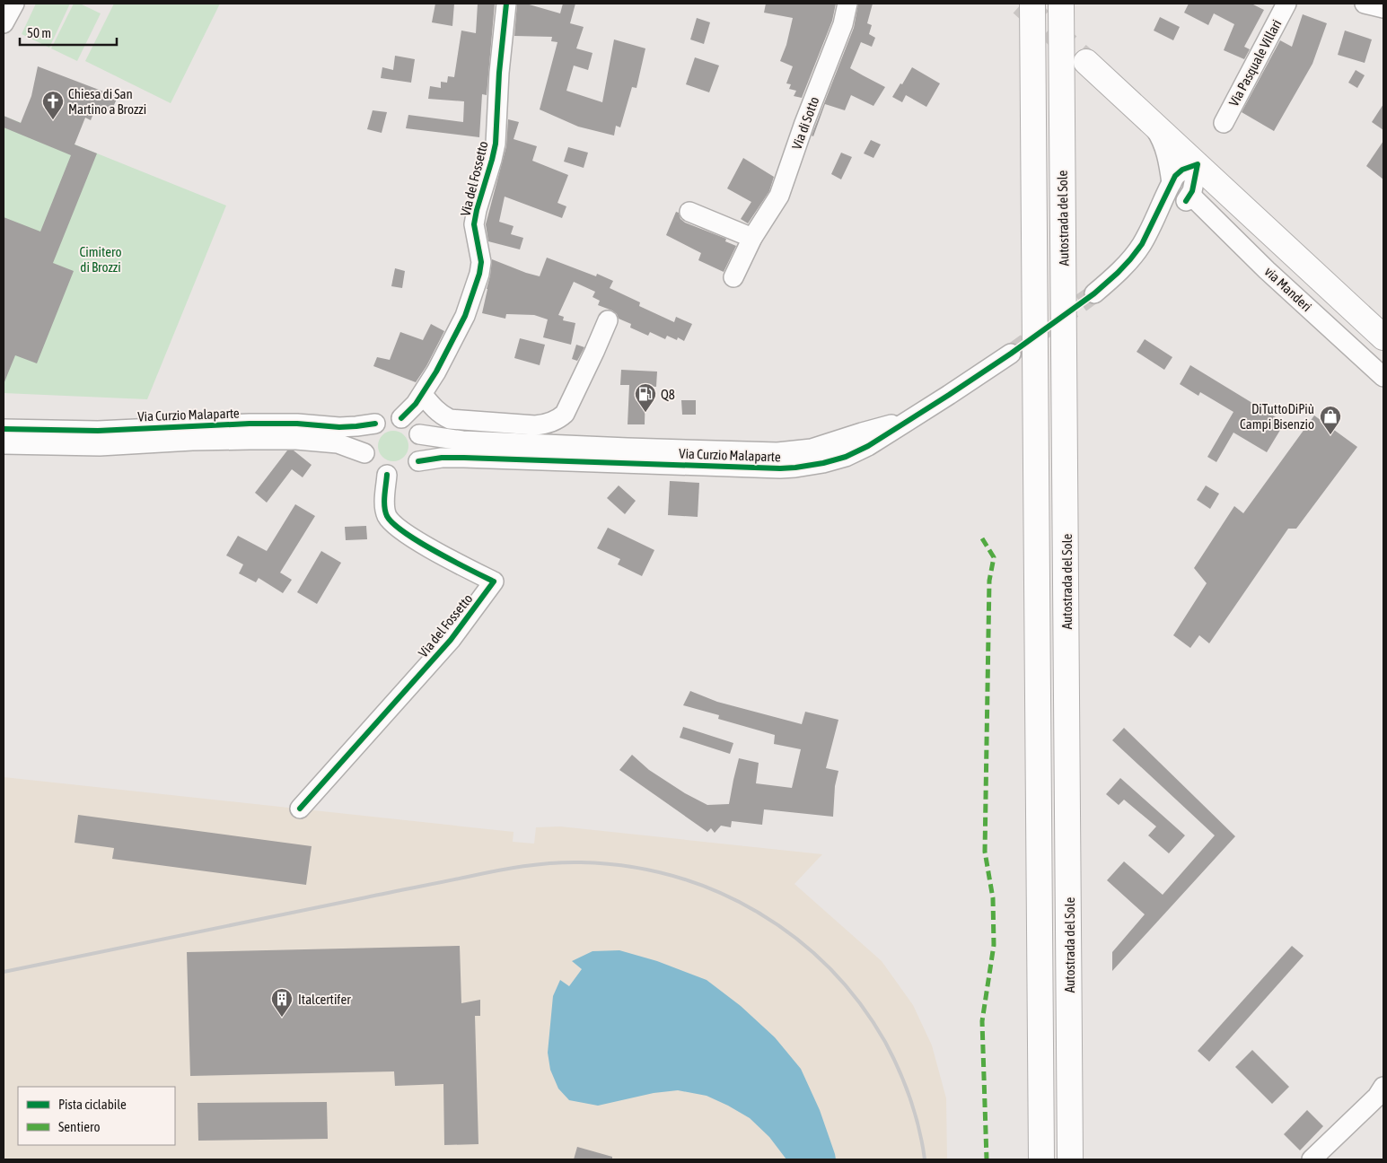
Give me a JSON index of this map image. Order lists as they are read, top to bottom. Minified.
{"streets":{"main road":["Autostrada del Sole"],"street":["Via Pasquale Villari","Via di Sotto","Via del Fossetto","via Manderi","Via Curzio Malaparte"]},"crossings":[["Via del Fossetto","Via Curzio Malaparte"]],"parks":["Cimitero di Brozzi"],"places":{"church":["Chiesa di San Martino a Brozzi"],"fuel station":["Q8"],"shop":["DiTuttoDiPiù Campi Bisenzio"],"building":["Italcertifer"]},"legend":["Pista ciclabile","Sentiero"],"scale_bar":"50 m"}
